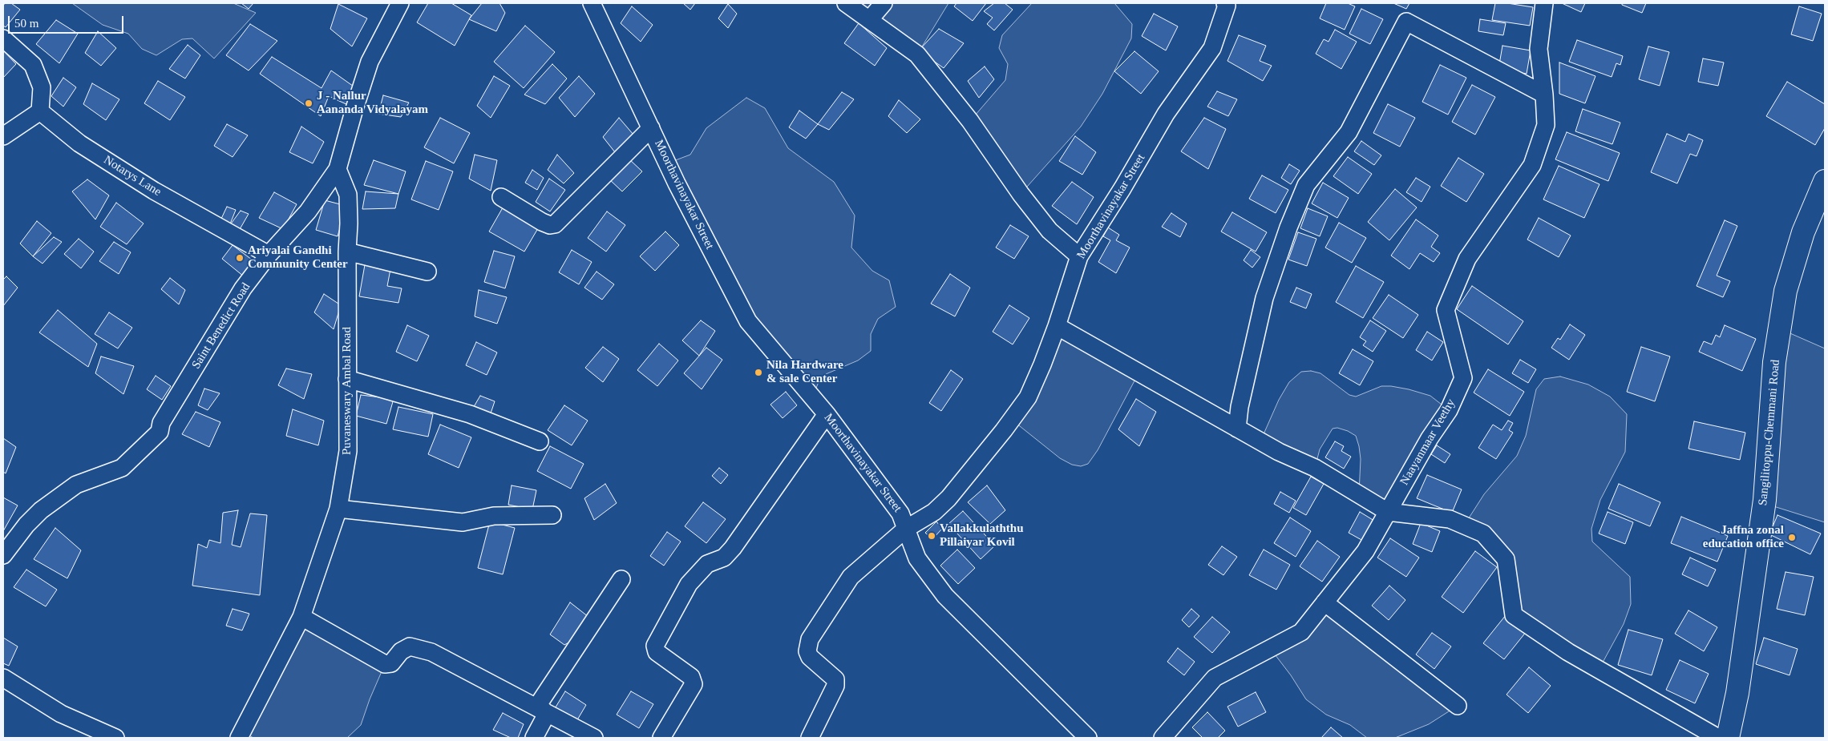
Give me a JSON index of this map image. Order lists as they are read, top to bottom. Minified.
{"streets":{"main road":["Sangilitoppu-Chemmani Road"],"street":["Notarys Lane","Moorthavinayakar Street","Saint Benedict Road","Puvaneswary Ambal Road","Naayanmaar Veethy"]},"crossings":[["Notarys Lane","Saint Benedict Road"],["Saint Benedict Road","Puvaneswary Ambal Road"]],"places":["J - Nallur Aananda Vidyalayam","Ariyalai Gandhi Community Center","Nila Hardware & sale Center","Vallakkulaththu Pillaiyar Kovil","Jaffna zonal education office"],"scale_bar":"50 m"}
